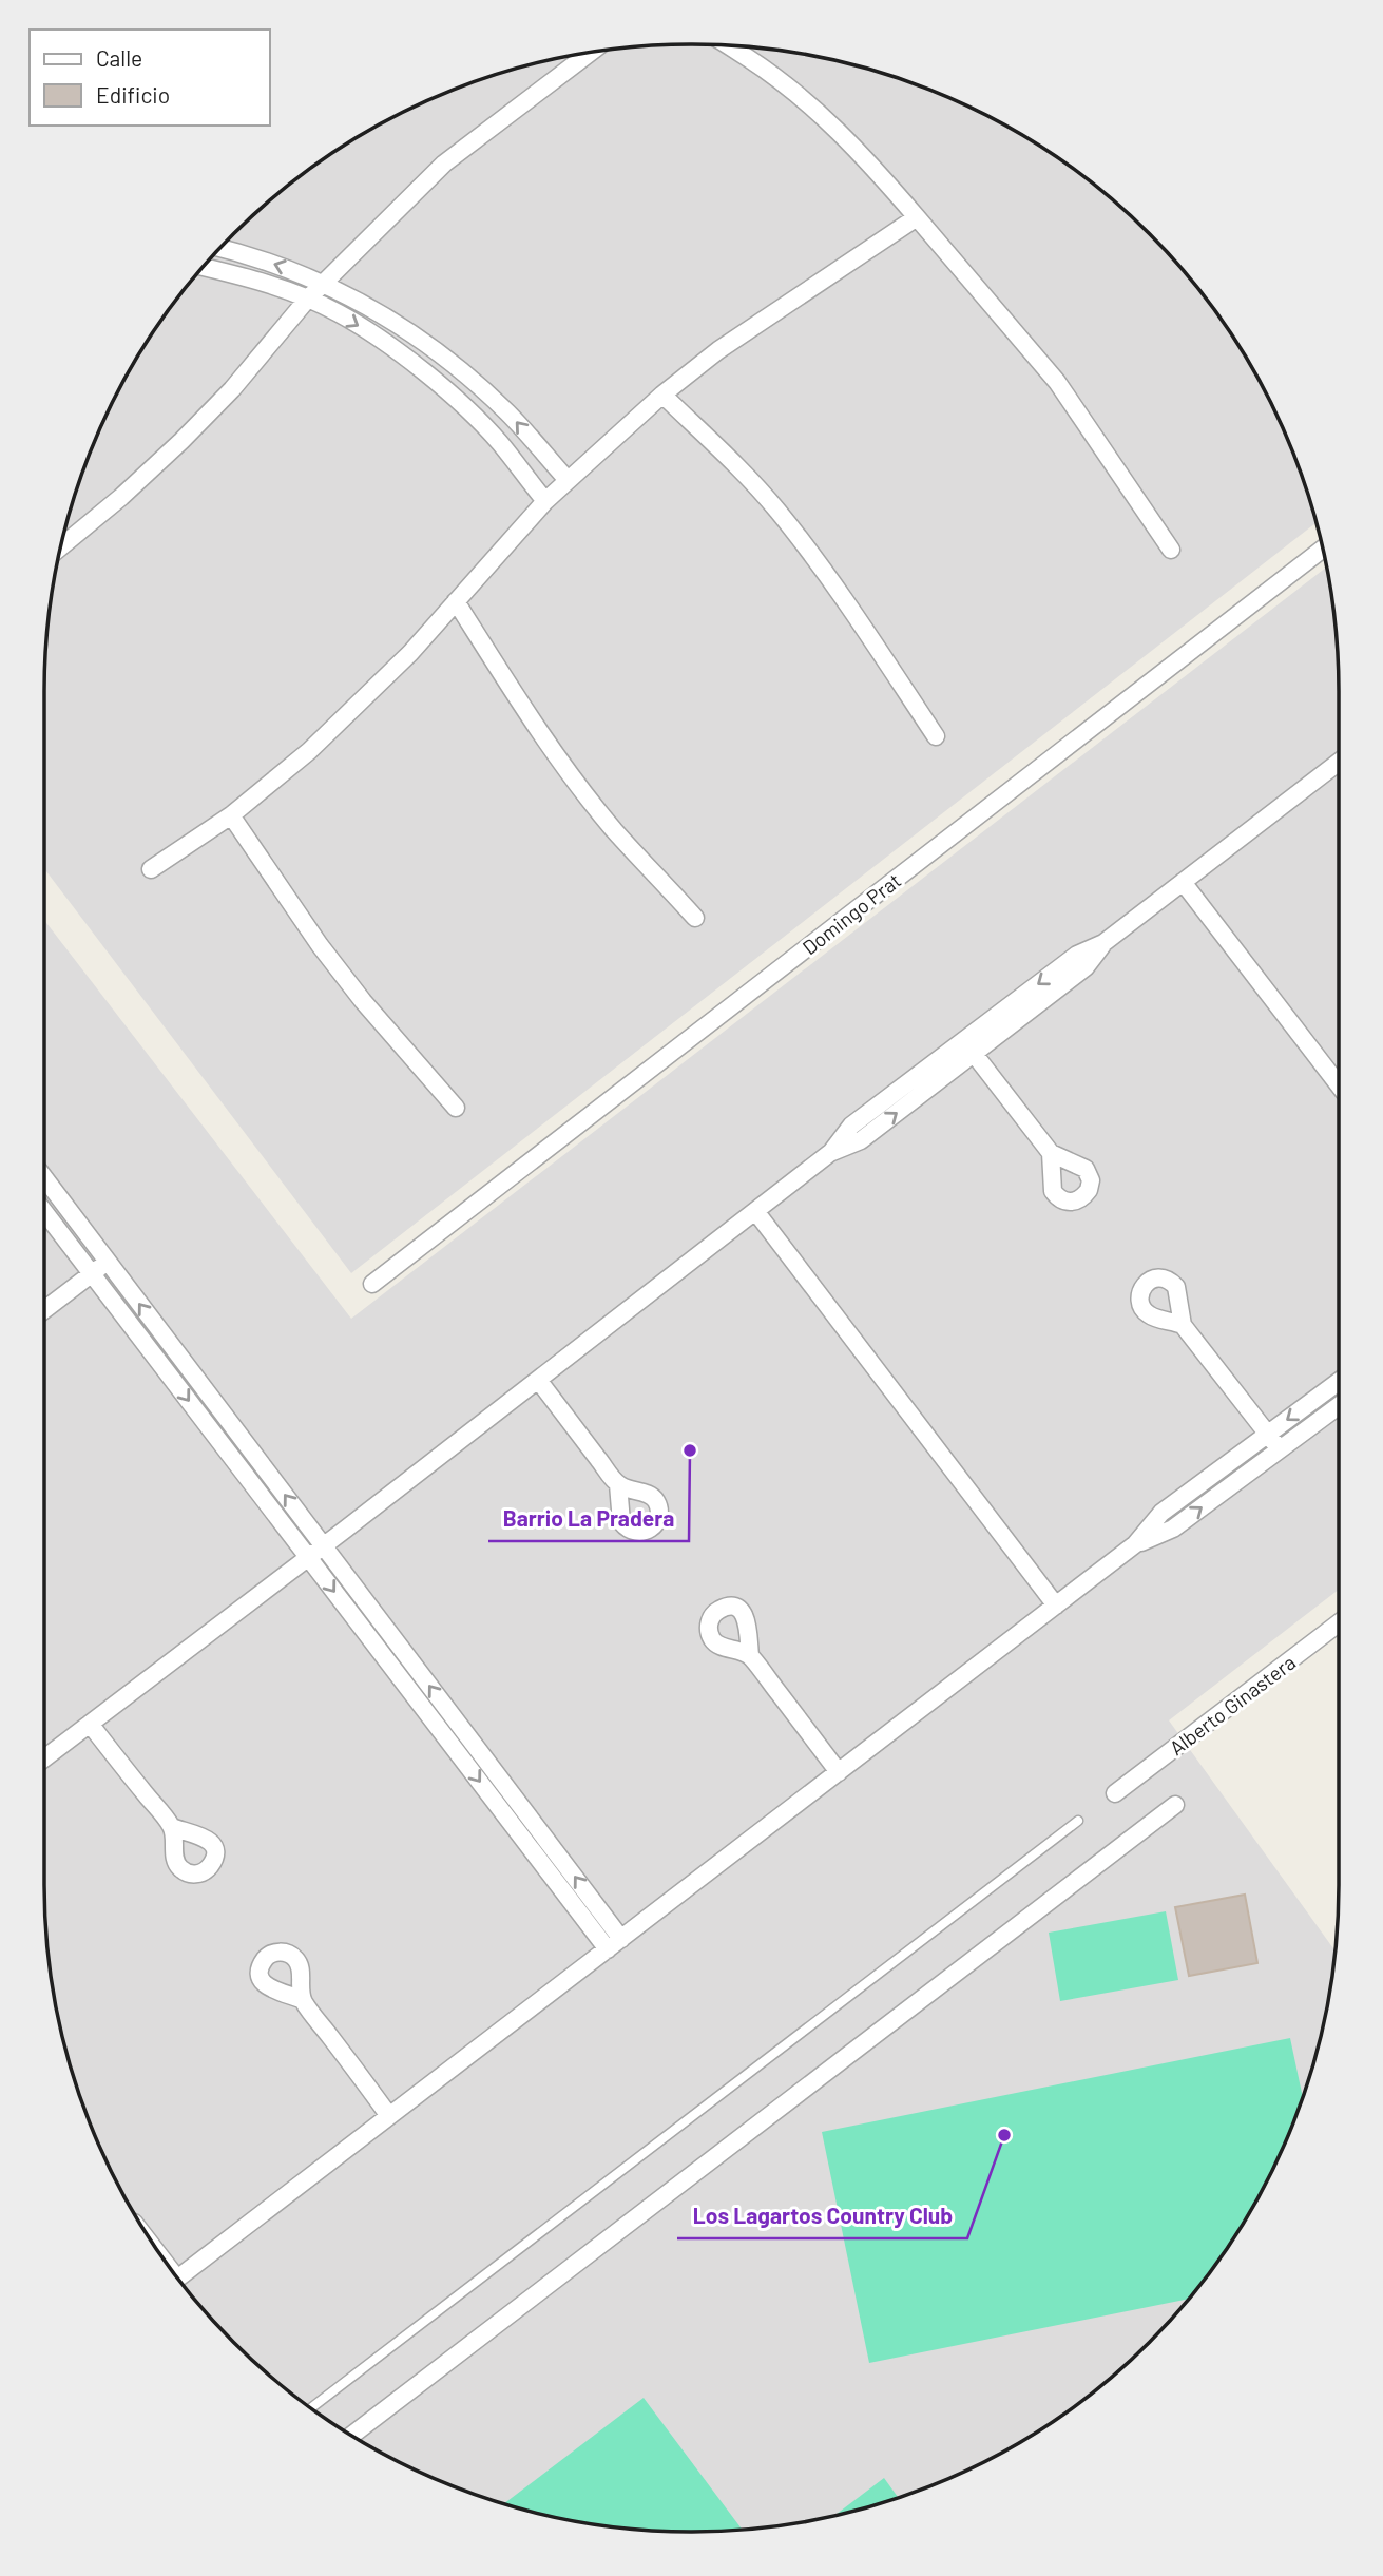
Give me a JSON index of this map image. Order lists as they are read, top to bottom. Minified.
{"streets":{"street":["Domingo Prat","Alberto Ginastera"]},"places":["Barrio La Pradera","Los Lagartos Country Club"],"legend":["Calle","Edificio"]}
